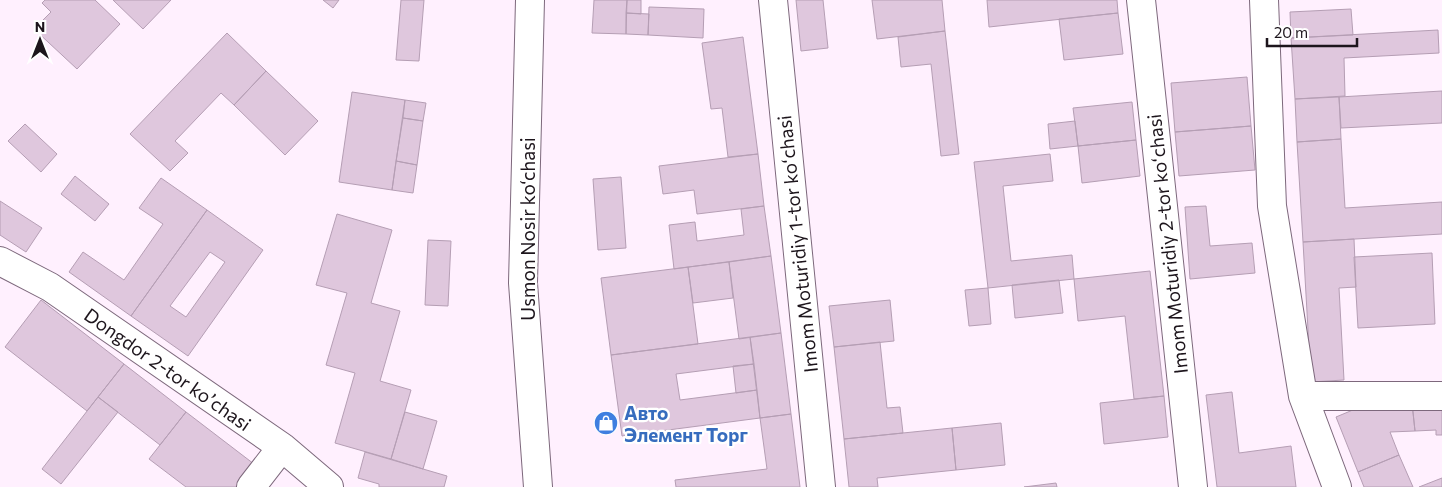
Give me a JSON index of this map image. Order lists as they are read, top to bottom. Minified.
{"streets":{"street":["Usmon Nosir ko‘chasi","Imom Moturidiy 1-tor koʻchasi","Imom Moturidiy 2-tor koʻchasi","Dongdor 2-tor koʼchasi"]},"places":{"shop":["Авто Элемент Торг"]},"scale_bar":"20 m","north":"top"}
